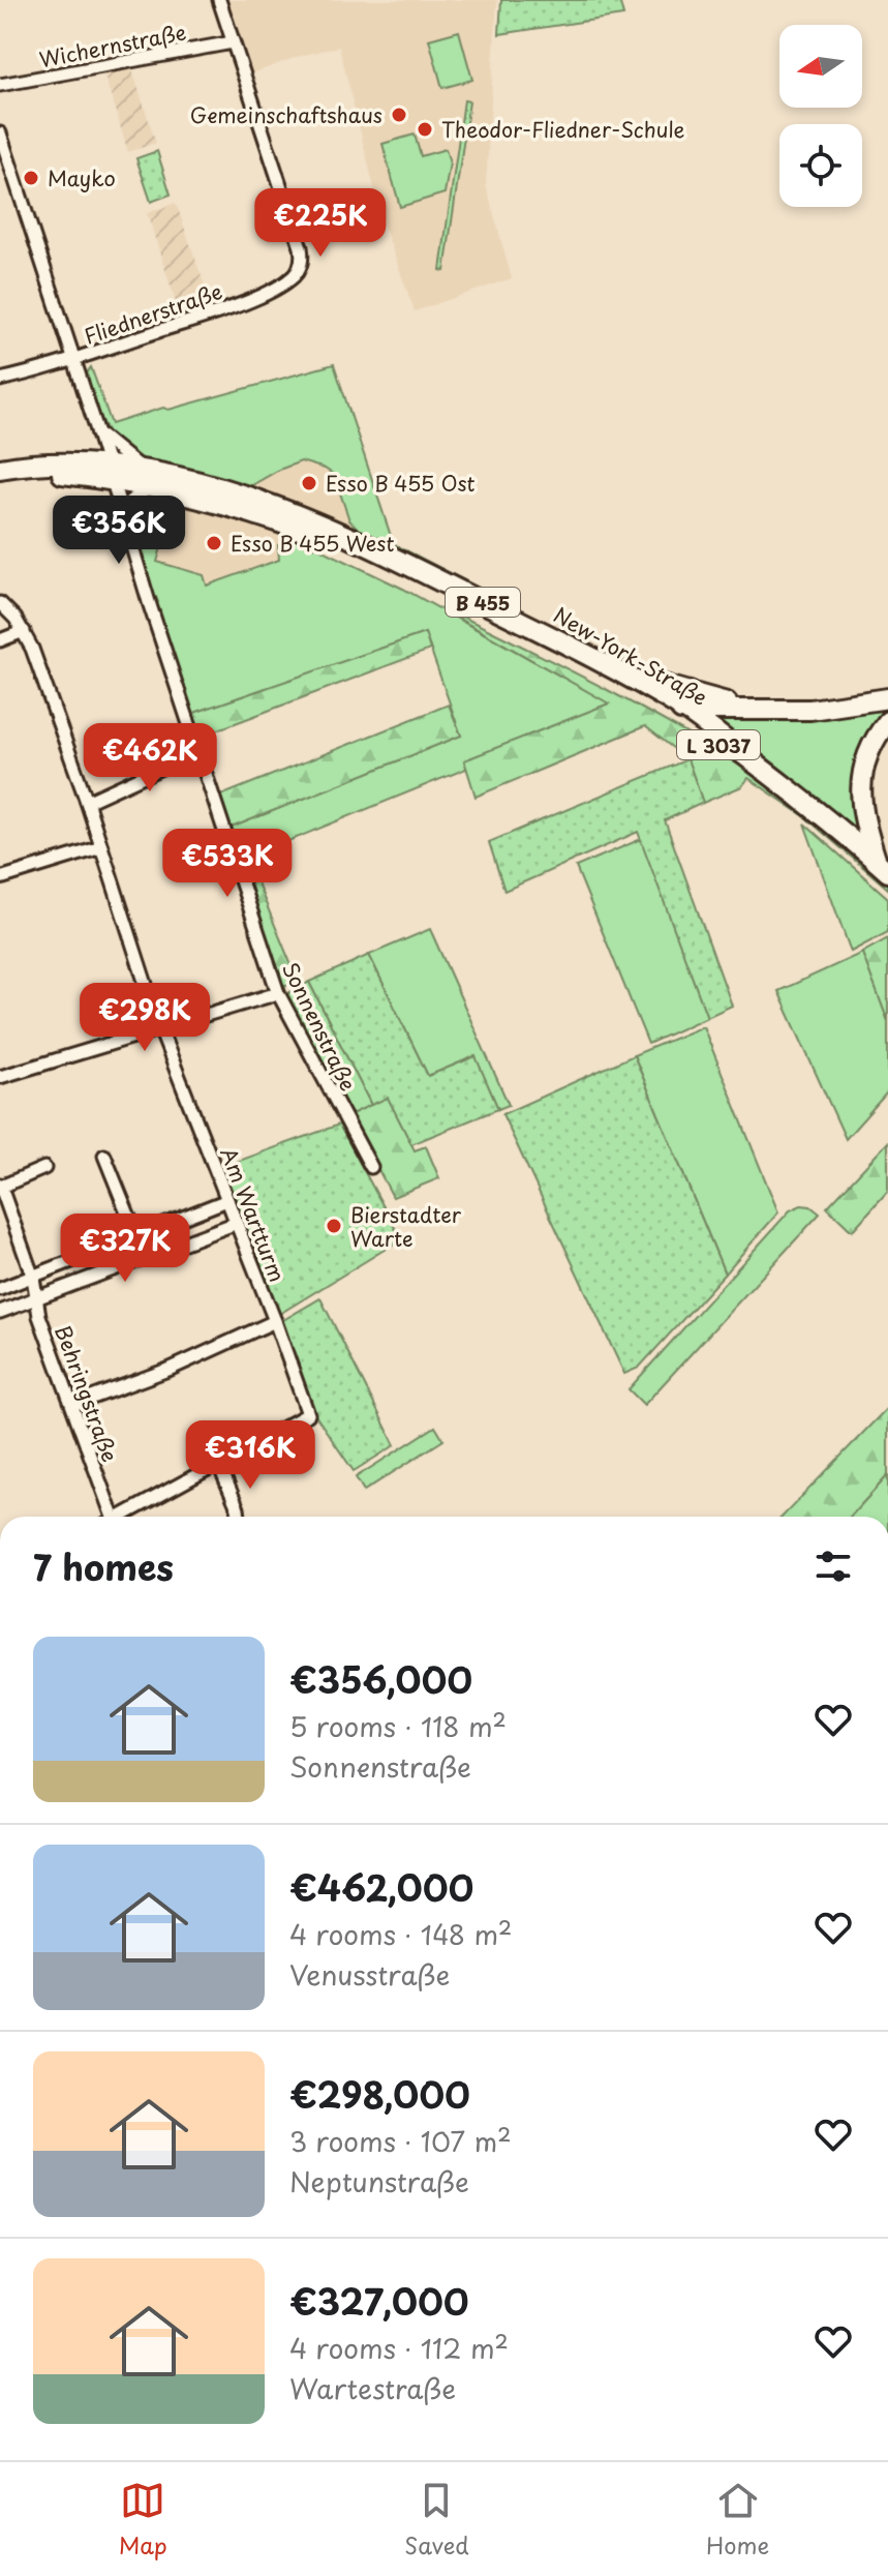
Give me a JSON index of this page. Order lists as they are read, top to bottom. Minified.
{"streets":{"main road":["B 455","New-York-Straße","L 3037"],"street":["Wichernstraße","Fliednerstraße","Sonnenstraße","Am Wartturm","Behringstraße"]},"crossings":[["Wichernstraße","Fliednerstraße"],["Fliednerstraße","Sonnenstraße"],["B 455","New-York-Straße"],["B 455","L 3037"],["B 455","Sonnenstraße"],["New-York-Straße","L 3037"]],"places":["Gemeinschaftshaus","Theodor-Fliedner-Schule","Mayko","Esso B 455 Ost","Esso B 455 West","Bierstadter Warte"],"north":"left","page":{"price":["€225K","€356K","€462K","€533K","€298K","€327K","€316K"],"heading":"7 homes","list":[{"name":"€356,000","note":"5 rooms · 118 m² · Sonnenstraße"},{"name":"€462,000","note":"4 rooms · 148 m² · Venusstraße"},{"name":"€298,000","note":"3 rooms · 107 m² · Neptunstraße"},{"name":"€327,000","note":"4 rooms · 112 m² · Wartestraße"}],"tabs":["Map","Saved","Home"]}}
